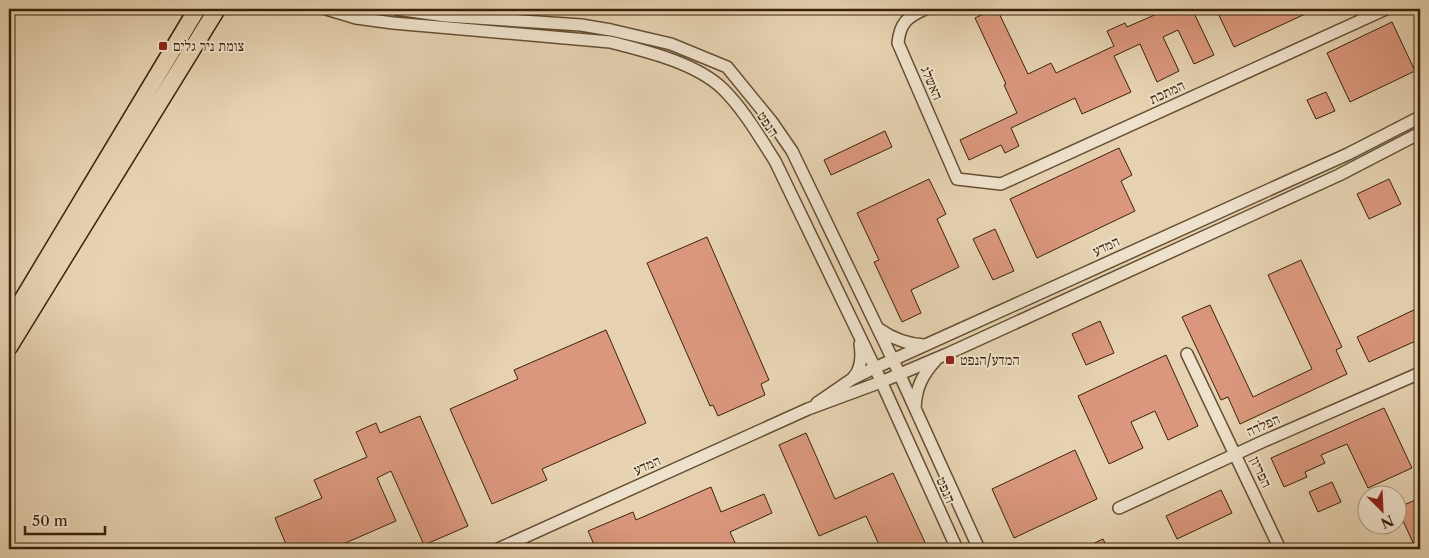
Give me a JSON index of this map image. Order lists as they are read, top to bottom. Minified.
{"streets":{"street":["האשלג","המתכת","הנפט","המדע","הפלדה","הפריון"]},"crossings":[["האשלג","המתכת"],["הנפט","המדע"],["הפלדה","הפריון"]],"places":{"transit":["צומת ניר גלים","המדע/הנפט"]},"scale_bar":"50 m","north":"bottom right"}
